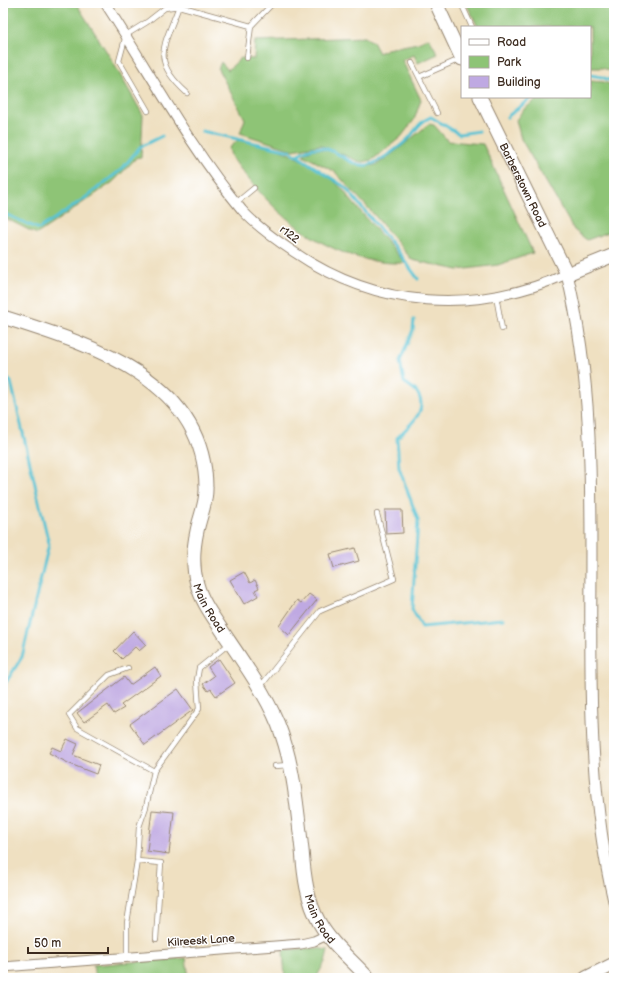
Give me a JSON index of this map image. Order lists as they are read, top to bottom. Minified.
{"streets":{"main road":["Barberstown Road","Main Road"],"street":["r122","Kilreesk Lane"]},"crossings":[["Barberstown Road","r122"],["Main Road","Kilreesk Lane"]],"legend":["Road","Park","Building"],"scale_bar":"50 m"}
